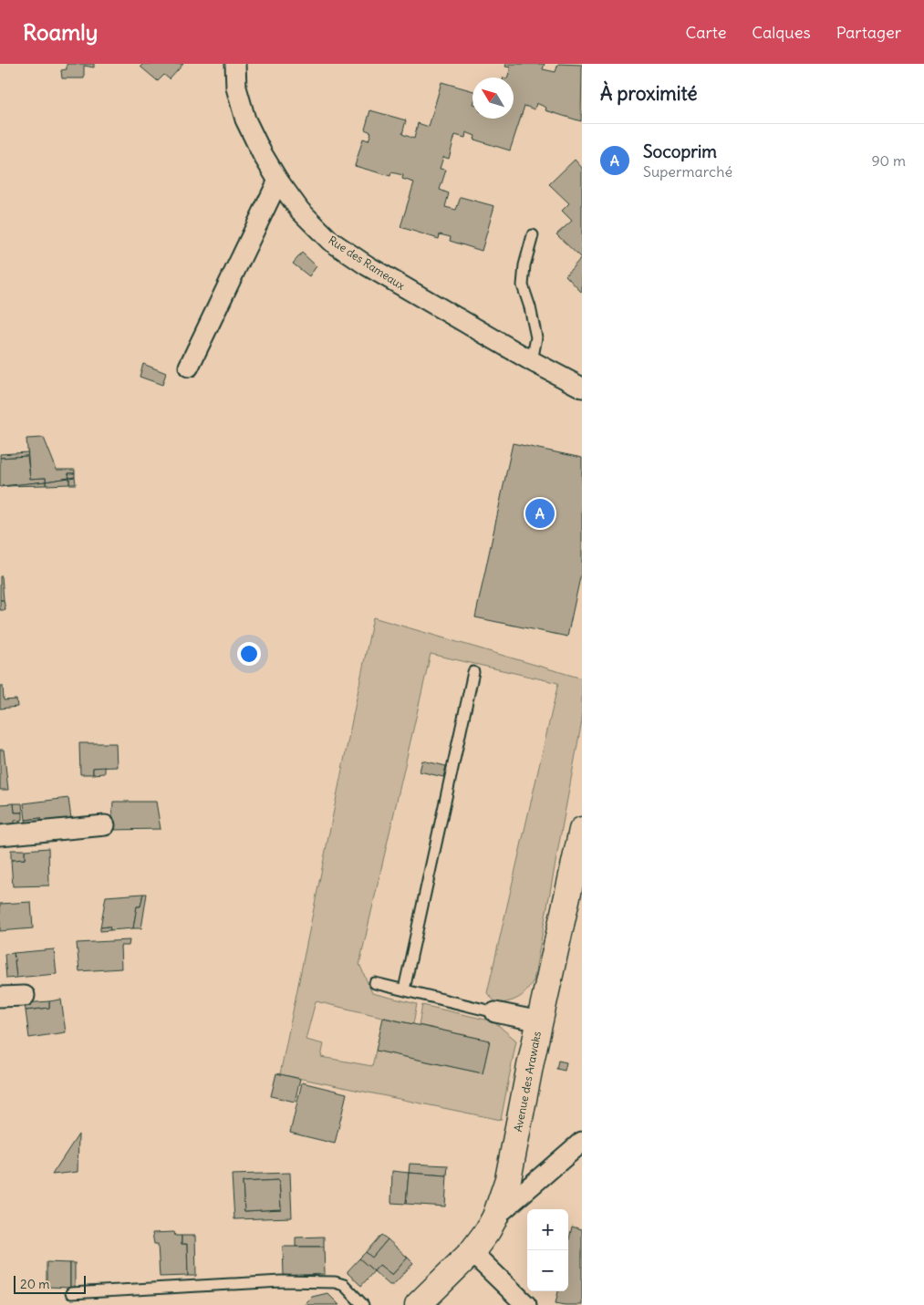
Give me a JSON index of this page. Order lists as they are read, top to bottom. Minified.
{"streets":{"street":["Rue des Rameaux","Avenue des Arawaks"]},"scale_bar":"20 m","north":"top left","page":{"header":"Roamly","nav":["Carte","Calques","Partager"],"heading":"À proximité","list":[{"mark":"A","name":"Socoprim","note":"Supermarché","value":"90 m"}],"pins":"A","map_buttons":["+","−"],"scale":"20 m"}}
